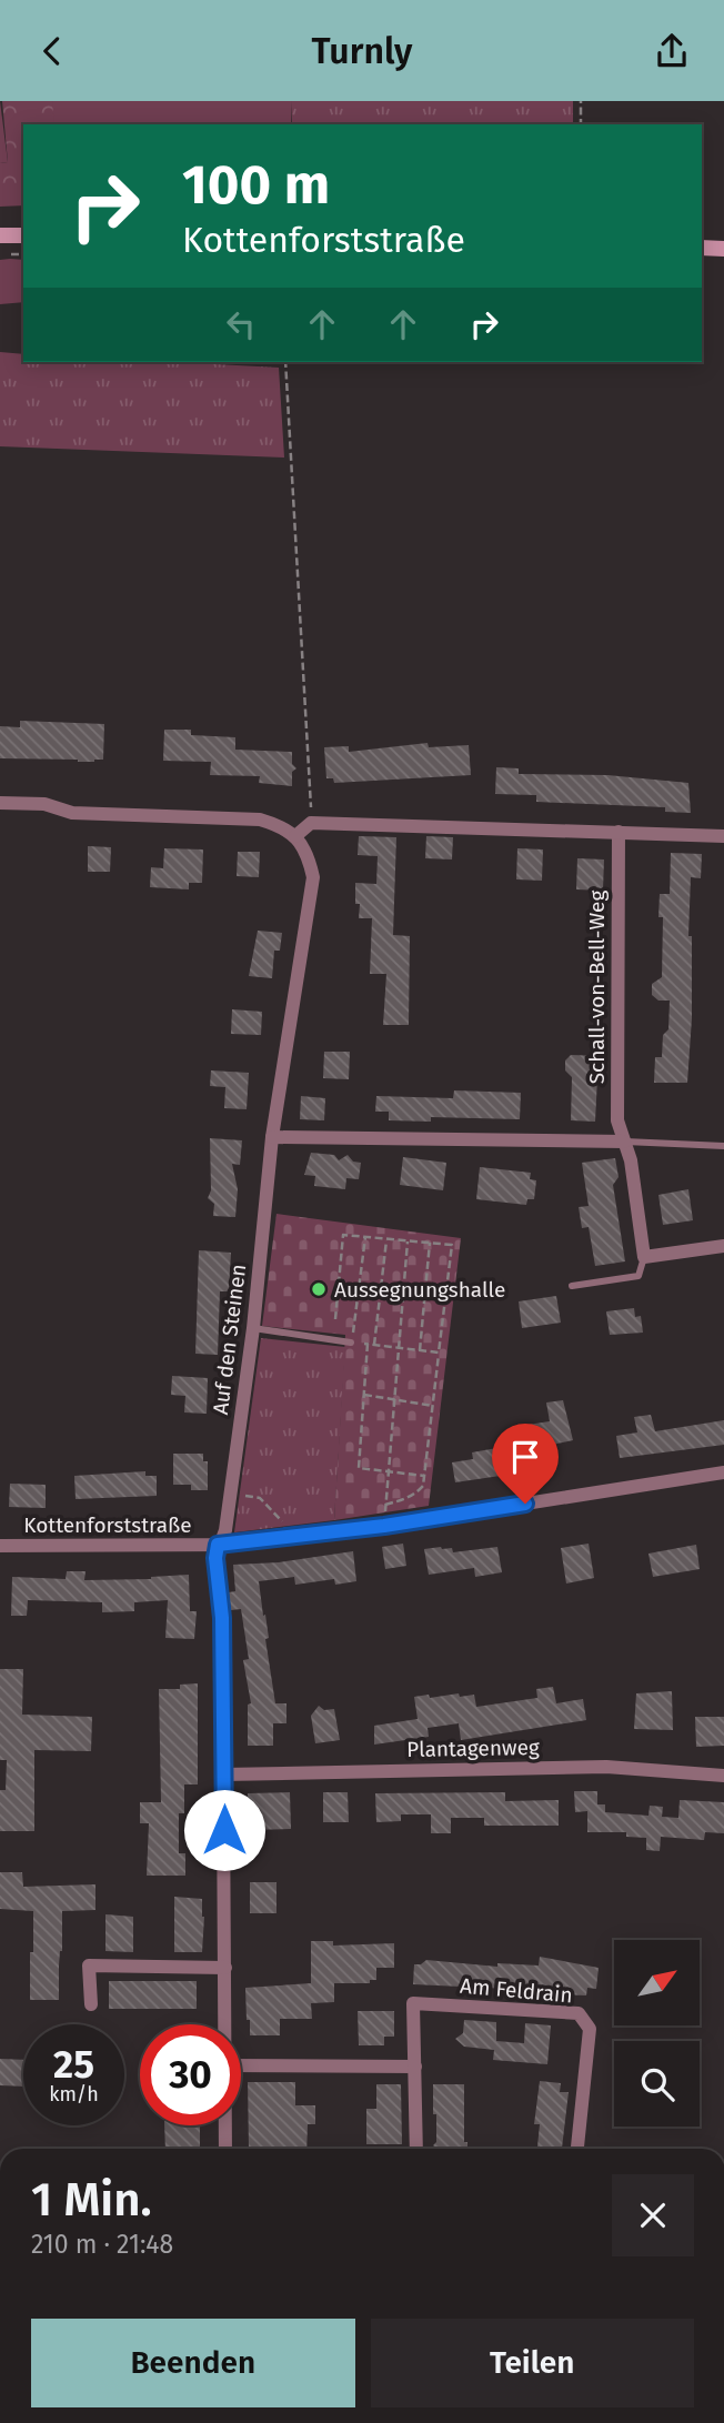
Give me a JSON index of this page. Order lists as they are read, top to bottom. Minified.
{"streets":{"street":["Schall-von-Bell-Weg","Auf den Steinen","Kottenforststraße","Plantagenweg","Am Feldrain"]},"crossings":[["Auf den Steinen","Kottenforststraße"],["Auf den Steinen","Plantagenweg"]],"places":["Aussegnungshalle"],"north":"top right","page":{"header":"Turnly","turn":["100 m","Kottenforststraße"],"speed":"25 km/h","limit":"30","heading":["1 Min.","210 m · 21:48"],"buttons":["Beenden","Teilen"]}}
